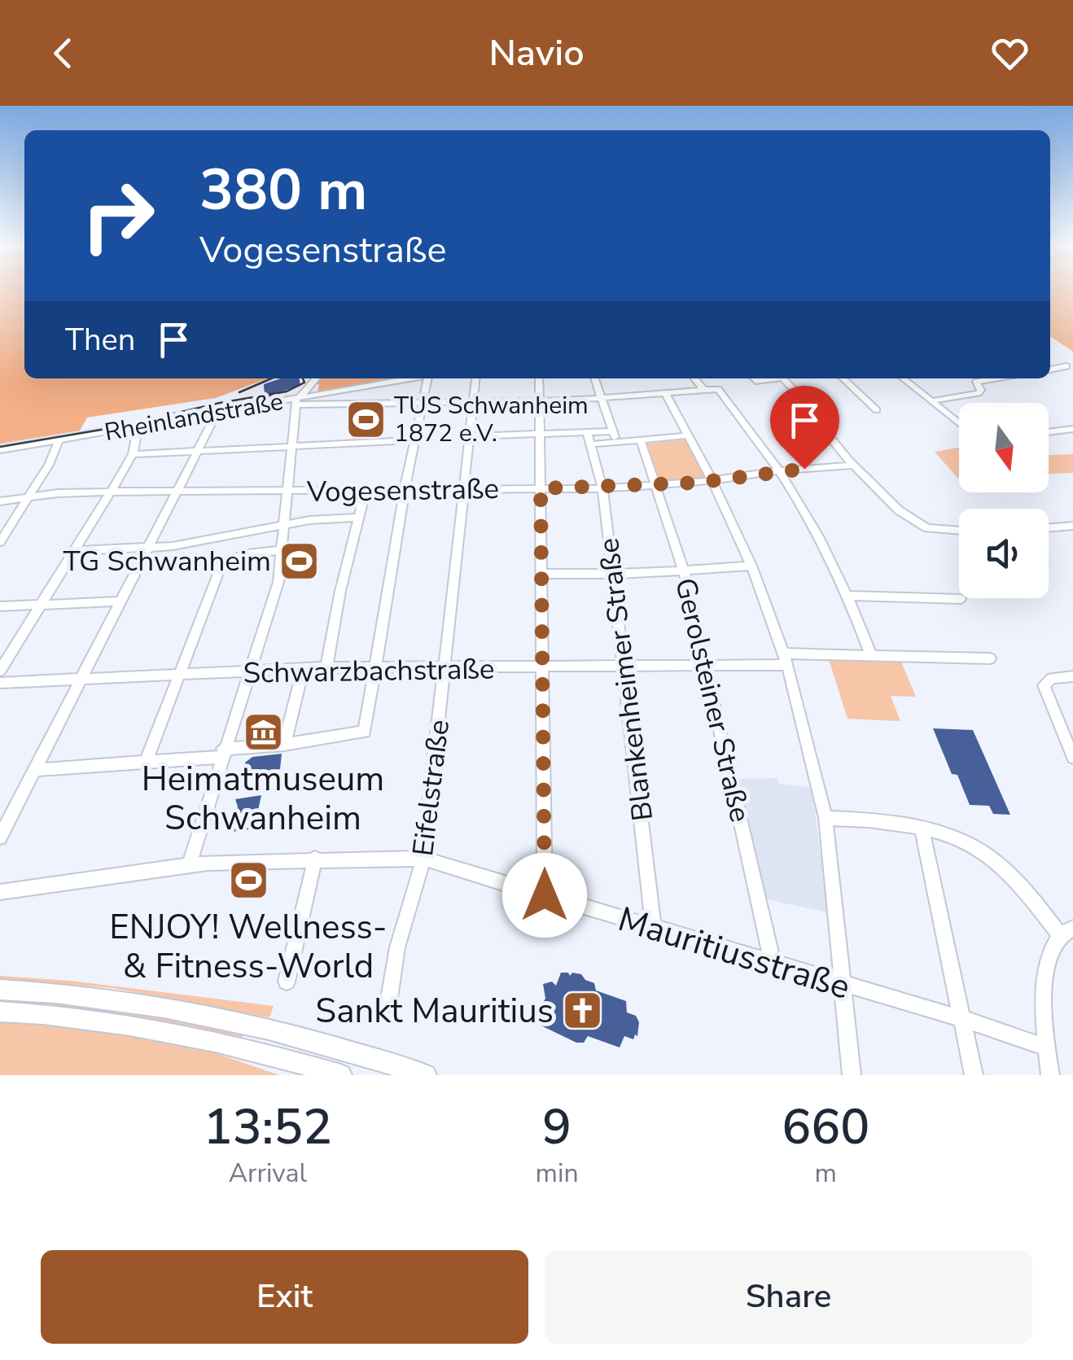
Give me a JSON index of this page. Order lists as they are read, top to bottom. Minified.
{"streets":{"street":["Rheinlandstraße","Vogesenstraße","Schwarzbachstraße","Blankenheimer Straße","Gerolsteiner Straße","Eifelstraße","Mauritiusstraße"]},"crossings":[["Vogesenstraße","Blankenheimer Straße"],["Vogesenstraße","Gerolsteiner Straße"],["Vogesenstraße","Eifelstraße"],["Schwarzbachstraße","Blankenheimer Straße"],["Schwarzbachstraße","Gerolsteiner Straße"],["Schwarzbachstraße","Eifelstraße"],["Blankenheimer Straße","Mauritiusstraße"],["Gerolsteiner Straße","Mauritiusstraße"],["Eifelstraße","Mauritiusstraße"]],"places":{"sports":["TUS Schwanheim 1872 e.V.","TG Schwanheim","ENJOY! Wellness- & Fitness-World"],"museum":["Heimatmuseum Schwanheim"],"church":["Sankt Mauritius"]},"north":"bottom","page":{"header":"Navio","turn":["380 m","Vogesenstraße"],"then":"Then","eta":["13:52","Arrival","9","min","660","m"],"buttons":["Exit","Share"]}}
